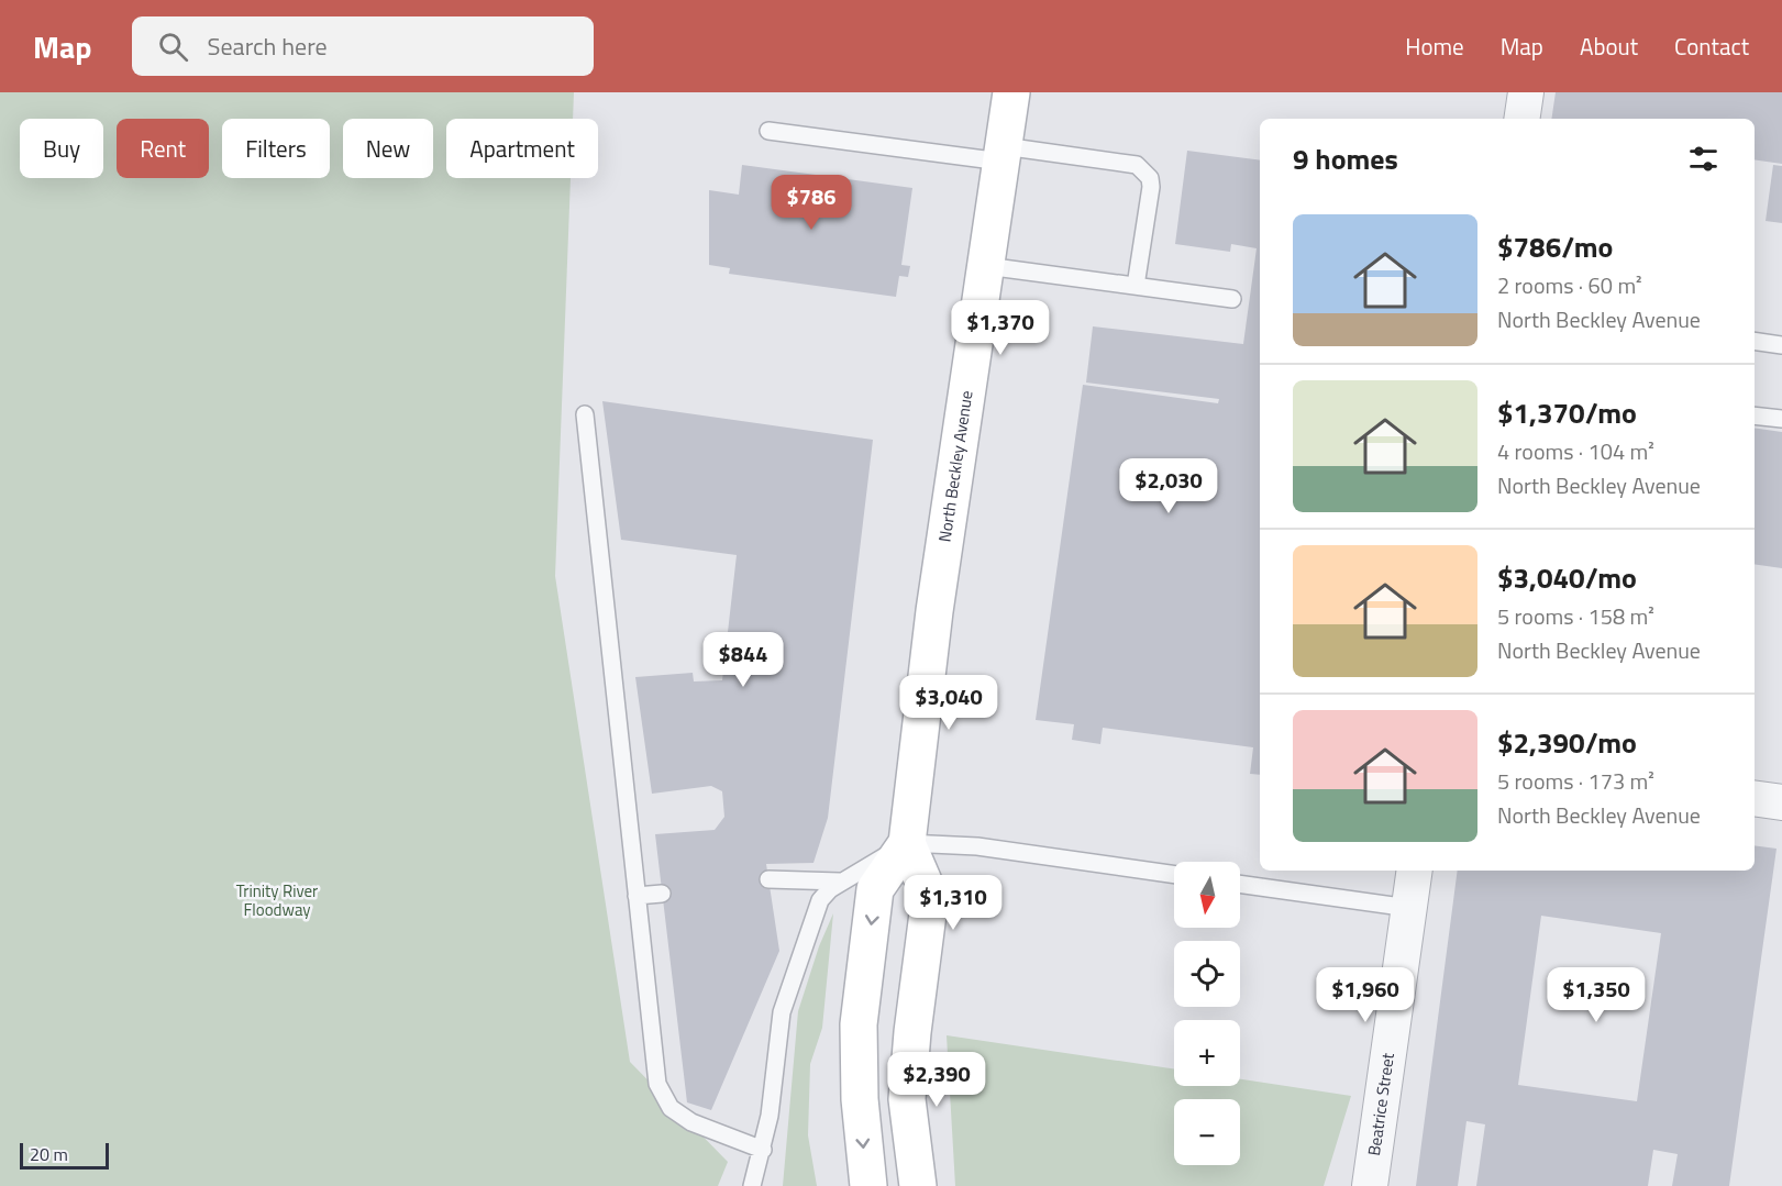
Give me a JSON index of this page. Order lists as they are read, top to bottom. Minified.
{"streets":{"main road":["North Beckley Avenue"],"street":["Beatrice Street"]},"parks":["Trinity River Floodway"],"scale_bar":"20 m","north":"bottom","page":{"header":"Map","search":"Search here","nav":["Home","Map","About","Contact"],"chip":["Buy","Rent","Filters","New","Apartment"],"heading":"9 homes","price":["$786","$1,370","$2,030","$844","$3,040","$1,310","$1,960","$1,350","$2,390"],"list":[{"name":"$786/mo","note":"2 rooms · 60 m² · North Beckley Avenue"},{"name":"$1,370/mo","note":"4 rooms · 104 m² · North Beckley Avenue"},{"name":"$3,040/mo","note":"5 rooms · 158 m² · North Beckley Avenue"},{"name":"$2,390/mo","note":"5 rooms · 173 m² · North Beckley Avenue"}],"map_buttons":["+","−"],"scale":"20 m"}}
